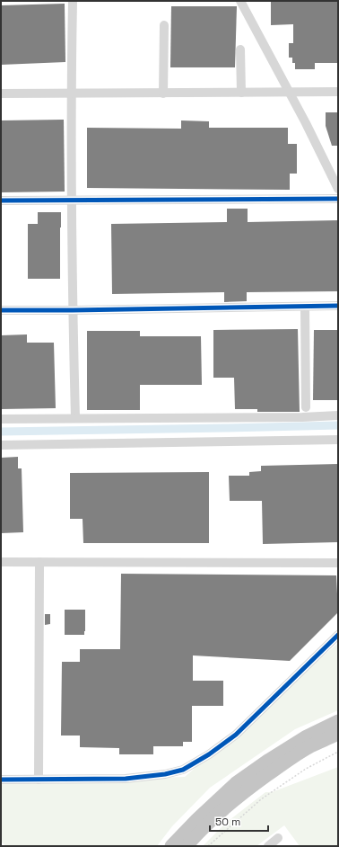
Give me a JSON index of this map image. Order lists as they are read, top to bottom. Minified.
{"scale_bar":"50 m"}
